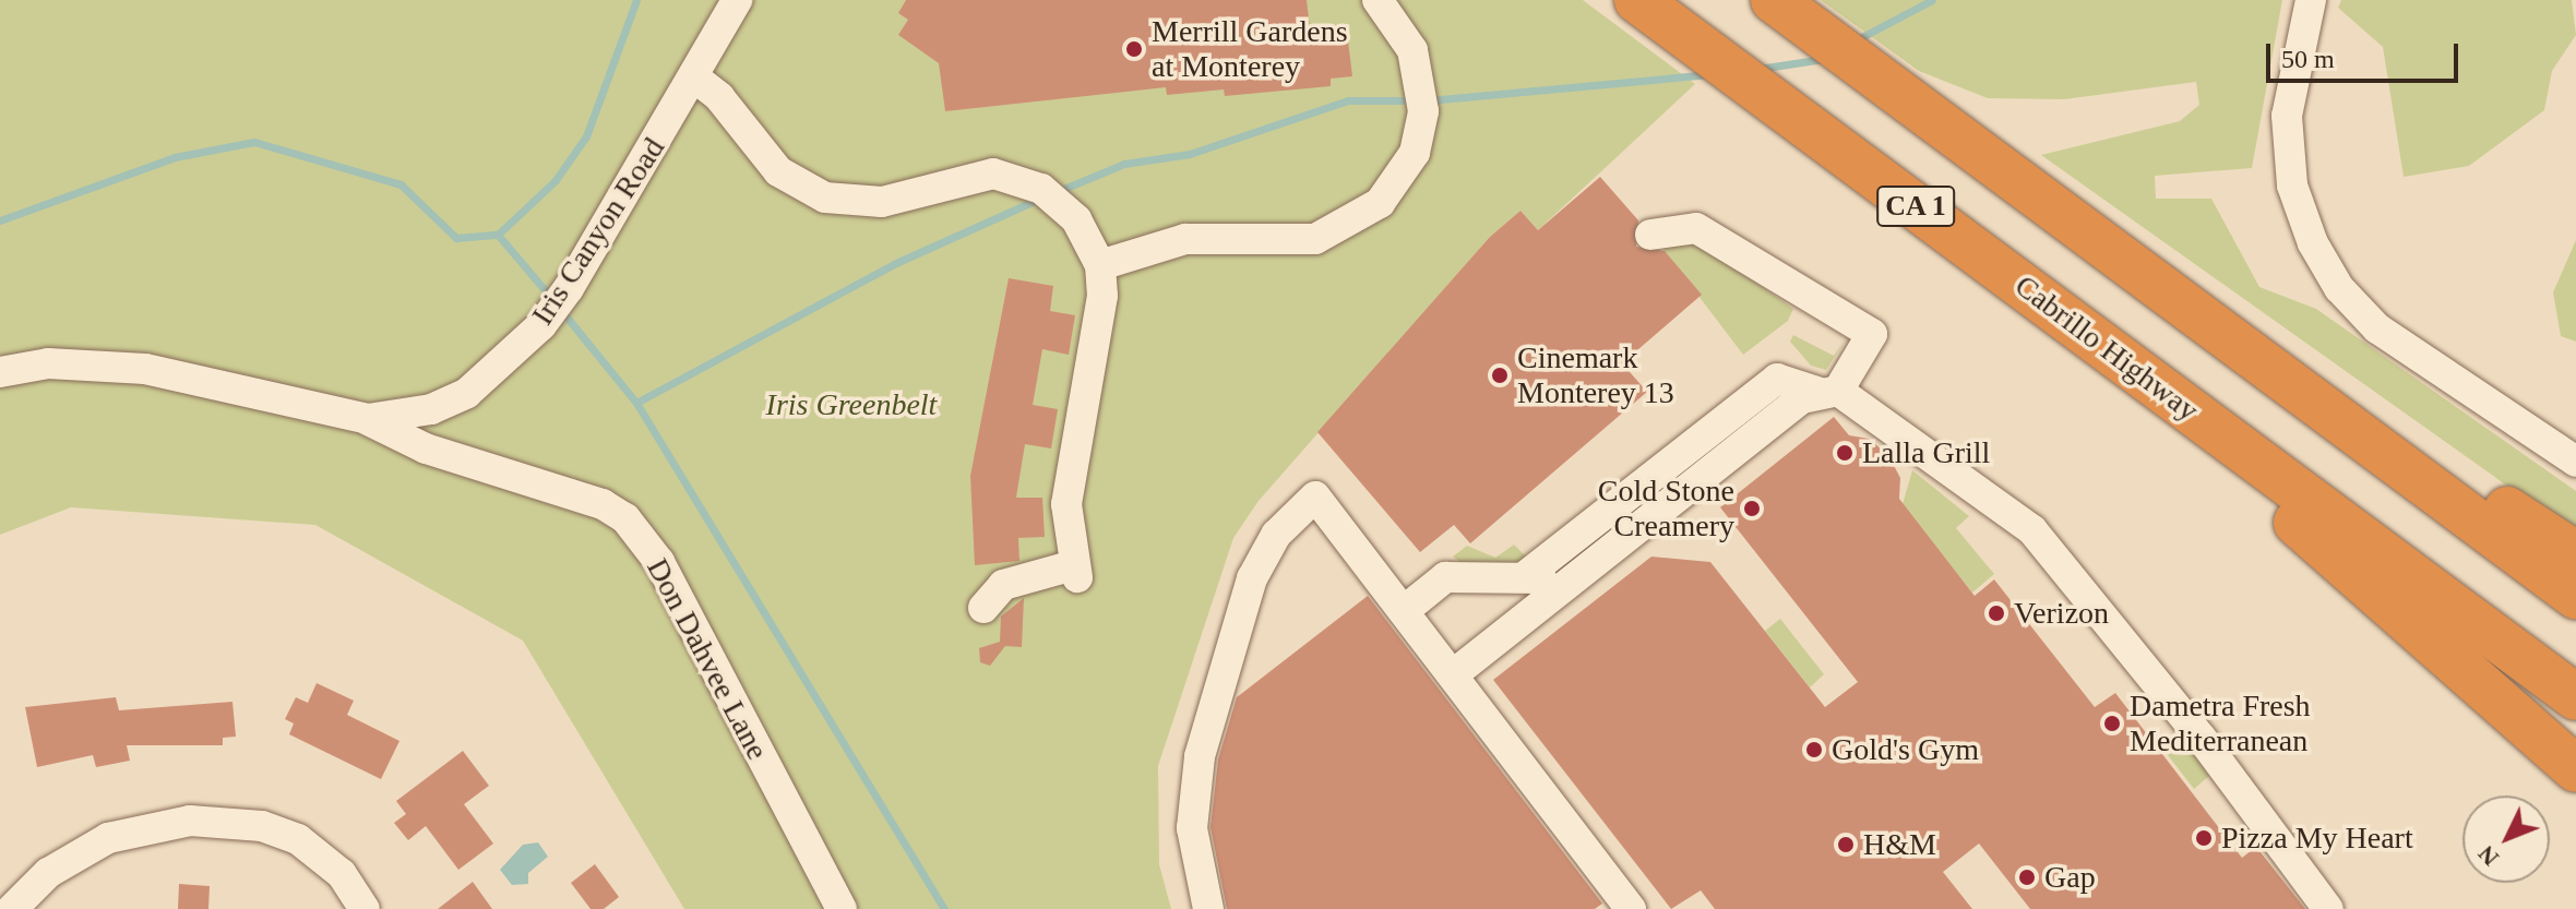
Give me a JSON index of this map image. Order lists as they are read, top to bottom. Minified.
{"streets":{"highway":["CA 1","Cabrillo Highway"],"street":["Iris Canyon Road","Don Dahvee Lane"]},"crossings":[["Iris Canyon Road","Don Dahvee Lane"]],"parks":["Iris Greenbelt"],"places":["Merrill Gardens at Monterey","Cinemark Monterey 13","Lalla Grill","Cold Stone Creamery","Verizon","Dametra Fresh Mediterranean","Gold's Gym","Pizza My Heart","H&M","Gap"],"scale_bar":"50 m","north":"bottom left"}
